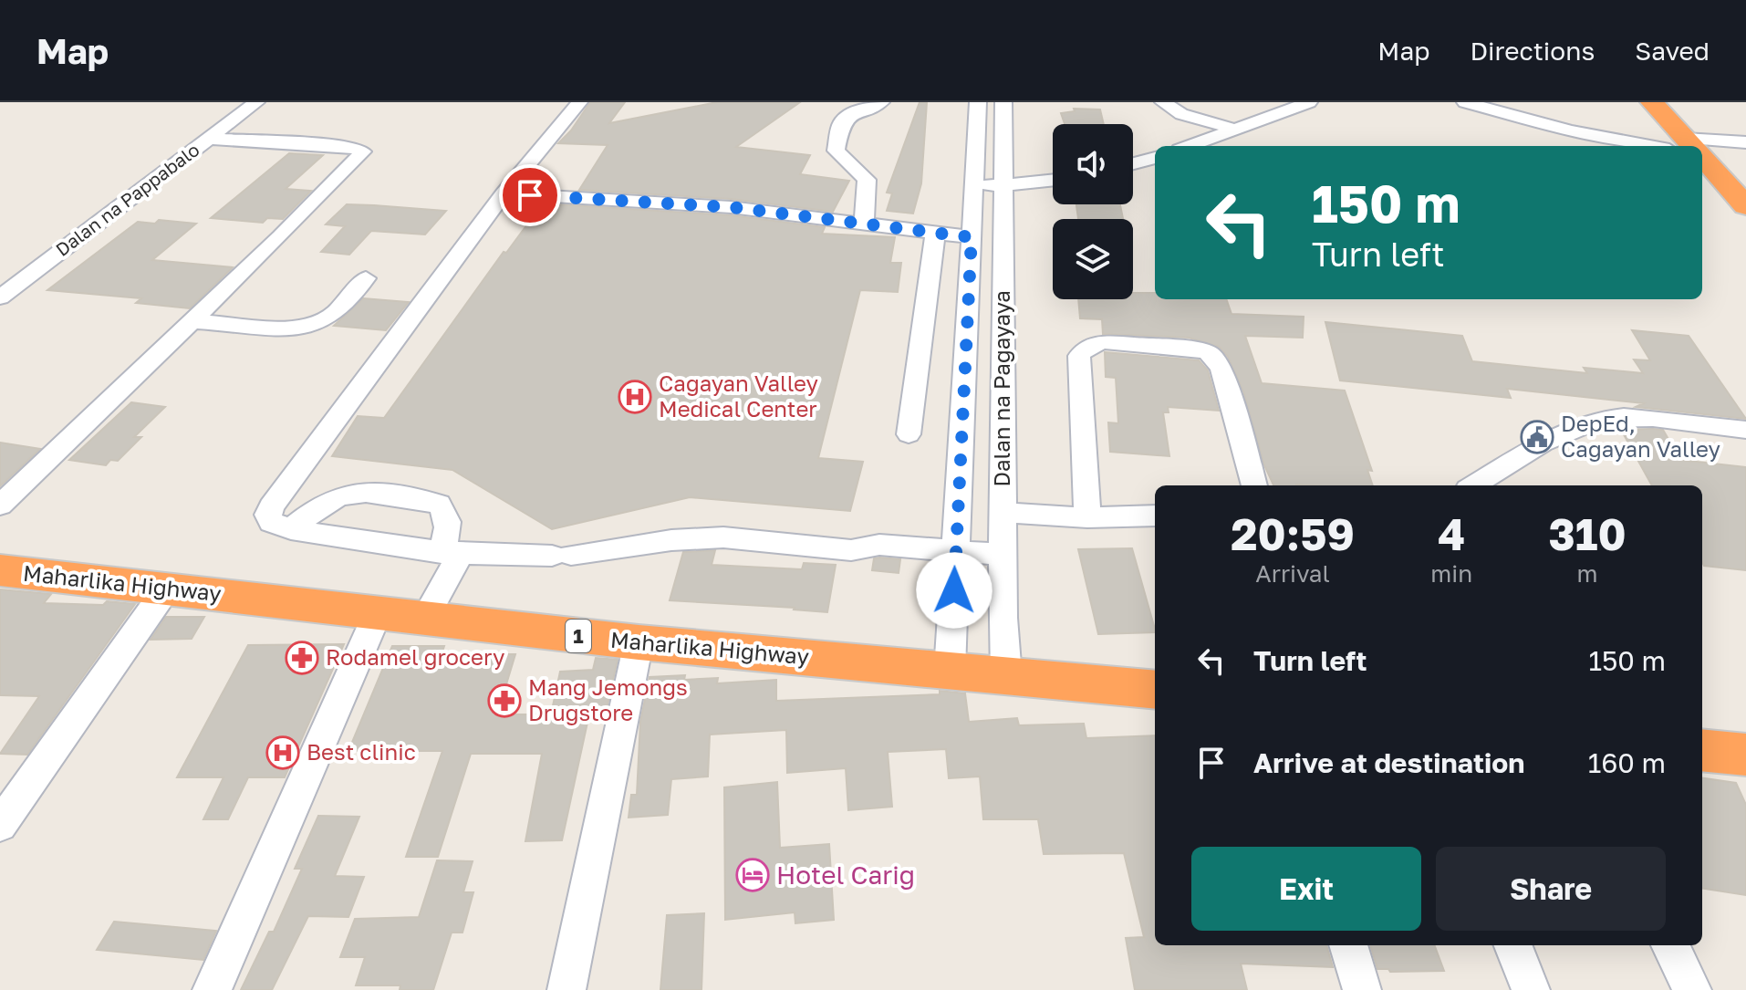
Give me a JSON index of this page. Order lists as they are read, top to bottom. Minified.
{"streets":{"highway":["Maharlika Highway","1"],"street":["Dalan na Pappabalo","Dalan na Pagayaya"]},"crossings":[["Dalan na Pagayaya","Maharlika Highway"]],"places":{"hospital":["Cagayan Valley Medical Center","Best clinic"],"public building":["DepEd, Cagayan Valley"],"pharmacy":["Rodamel grocery","Mang Jemongs Drugstore"],"hotel":["Hotel Carig"]},"page":{"header":"Map","nav":["Map","Directions","Saved"],"turn":["150 m","Turn left"],"eta":["20:59","Arrival","4","min","310","m"],"list":[{"name":"Turn left","value":"150 m"},{"name":"Arrive at destination","value":"160 m"}],"buttons":["Exit","Share"]}}
